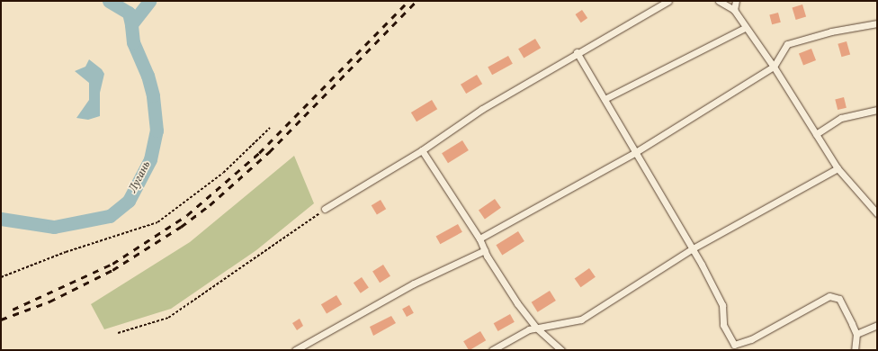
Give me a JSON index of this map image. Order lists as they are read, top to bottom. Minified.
{"water":["Лугань"]}
